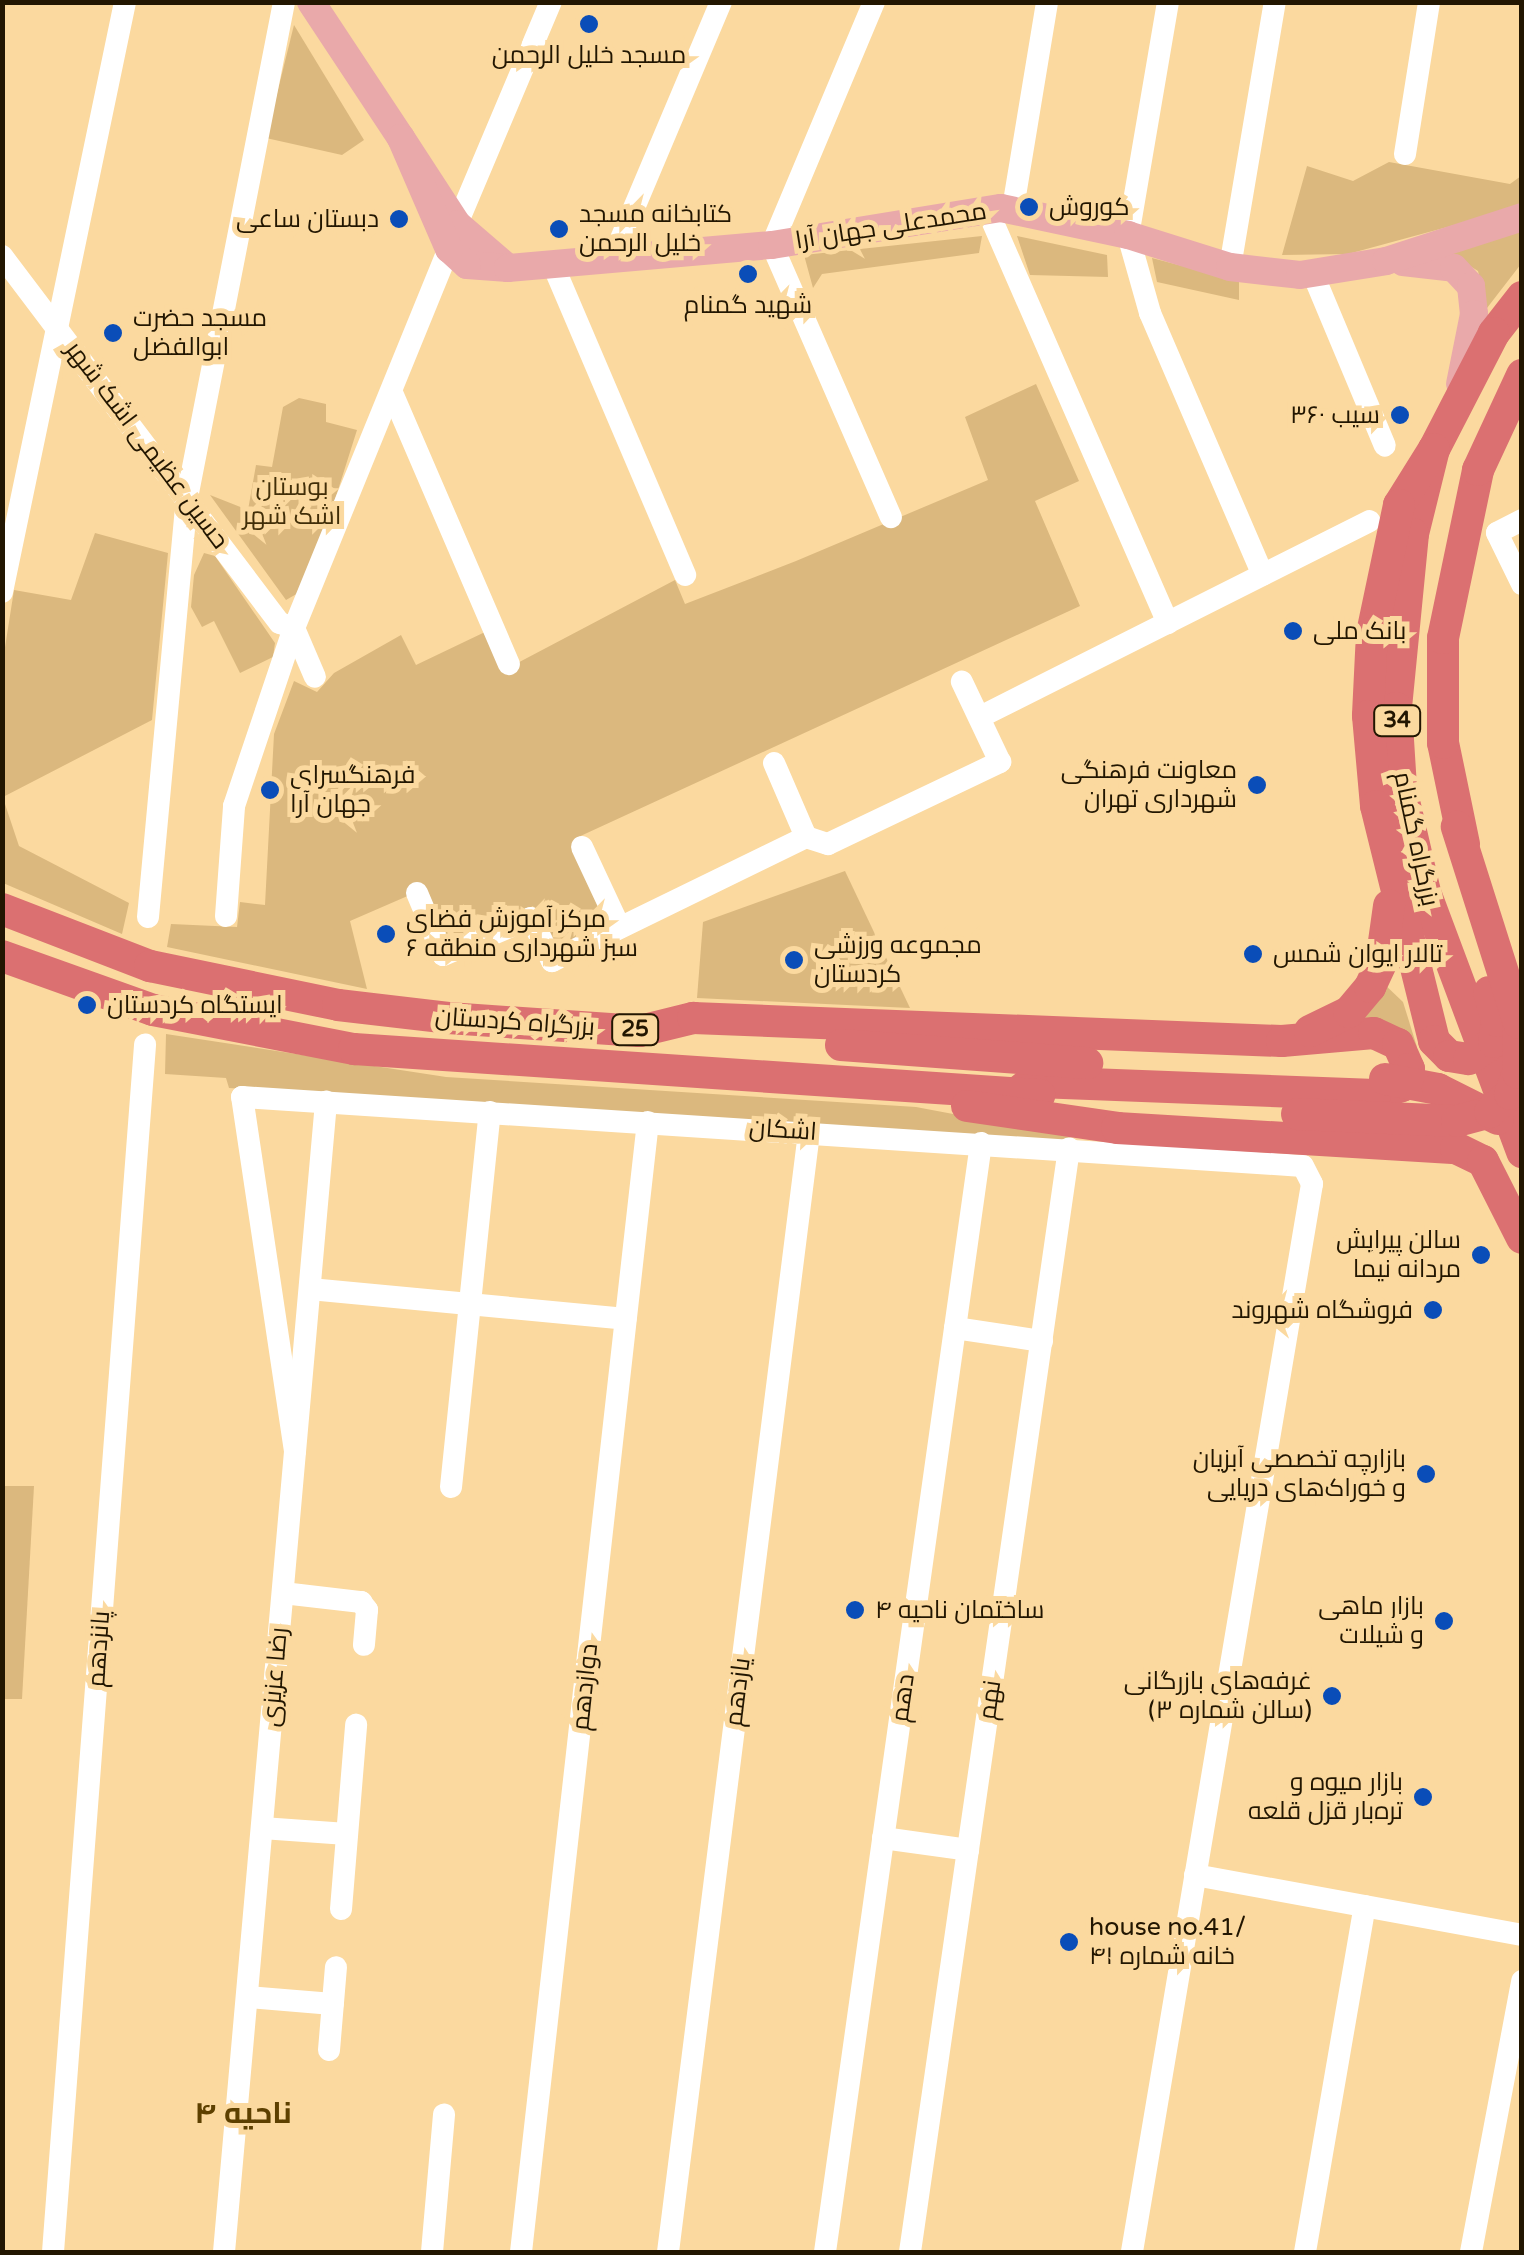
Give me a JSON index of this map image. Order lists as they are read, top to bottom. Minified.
{"streets":{"highway":["34","بزرگراه گمنام","بزرگراه کردستان","25"],"main road":["محمدعلی جهان آرا"],"street":["حسین عظیمی اشک شهر","اشکان","پانزدهم","رضا عزیزی","دوازدهم","یازدهم","دهم","نهم"]},"crossings":[["بزرگراه گمنام","25"],["بزرگراه کردستان","25"],["اشکان","رضا عزیزی"],["اشکان","دوازدهم"],["اشکان","یازدهم"],["اشکان","دهم"],["اشکان","نهم"]],"districts":["ناحیه ۴"],"parks":["بوستان اشک شهر"],"places":["مسجد خلیل الرحمن","کوروش","دبستان ساعی","كتابخانه مسجد خليل الرحمن","شهید گمنام","مسجد حضرت ابوالفضل","سیب ۳۶۰","بانک ملی","معاونت فرهنگی شهرداری تهران","فرهنگسرای جهان آرا","مرکز آموزش فضای سبز شهرداری منطقه ۶","تالار ایوان شمس","مجموعه ورزشی کردستان","ایستگاه کردستان","سالن پیرایش مردانه نیما","فروشگاه شهروند","بازارچه تخصصی آبزیان و خوراک‌های دریایی","ساختمان ناحیه ۴","بازار ماهی و شیلات","غرفه‌های بازرگانی (سالن شماره ۳)","بازار میوه و تره‌بار قزل قلعه","house no.41/ خانه شماره ۴۱"]}
